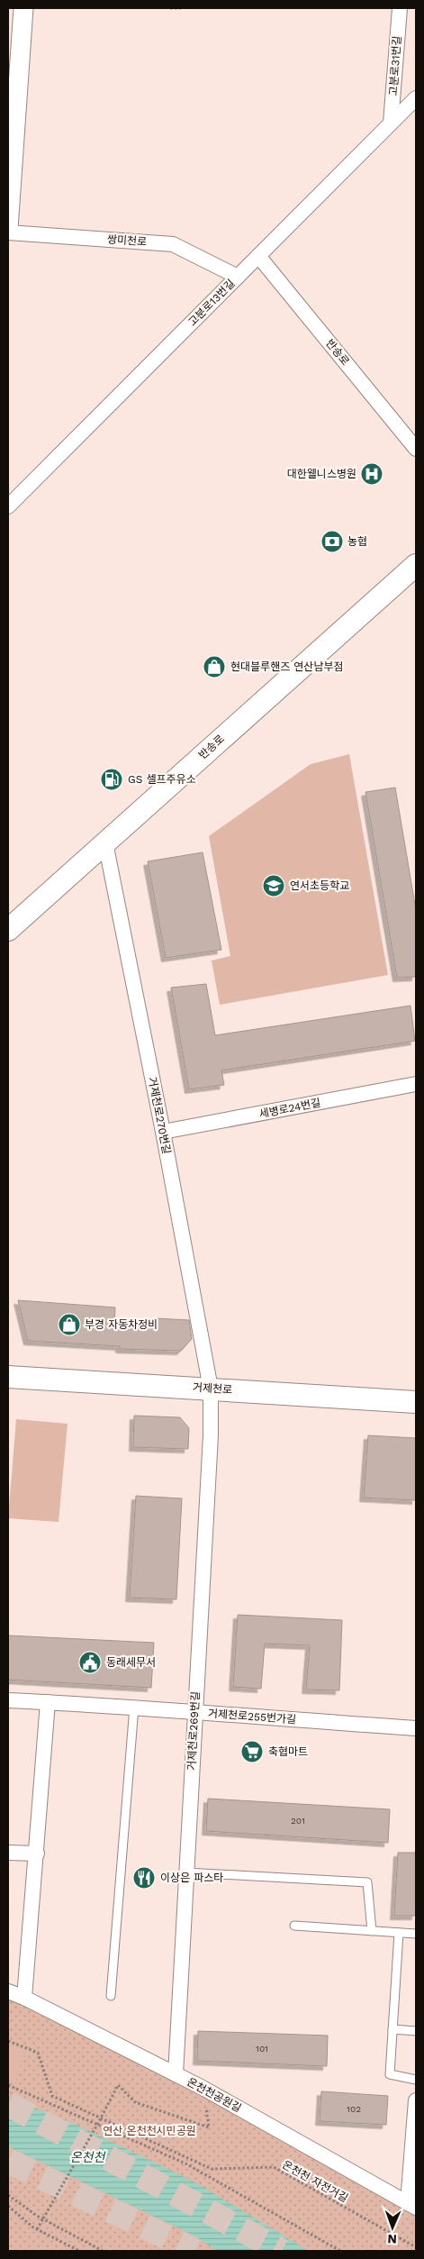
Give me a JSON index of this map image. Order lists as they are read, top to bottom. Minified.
{"streets":{"main road":["반송로","거제천로"],"street":["고분로31번길","쌍미천로","고분로13번길","세병로24번길","거제천로270번길","거제천로255번가길","거제천로269번길","온천천공원길"],"path":["온천천 자전거길"]},"crossings":[["고분로31번길","고분로13번길"],["쌍미천로","고분로13번길"],["고분로13번길","반송로"],["반송로","거제천로270번길"],["세병로24번길","거제천로270번길"],["거제천로270번길","거제천로"],["거제천로270번길","거제천로269번길"],["거제천로","거제천로269번길"],["거제천로255번가길","거제천로269번길"],["거제천로269번길","온천천공원길"]],"water":["온천천"],"parks":["연산 온천천시민공원"],"places":{"hospital":["대한웰니스병원"],"bank":["농협"],"shop":["현대블루핸즈 연산남부점","부경 자동차정비"],"fuel station":["GS 셀프주유소"],"school or university":["연서초등학교"],"public building":["동래세무서"],"supermarket":["축협마트"],"restaurant":["이상은 파스타"]},"house_numbers":["201","101","102"],"north":"bottom"}
